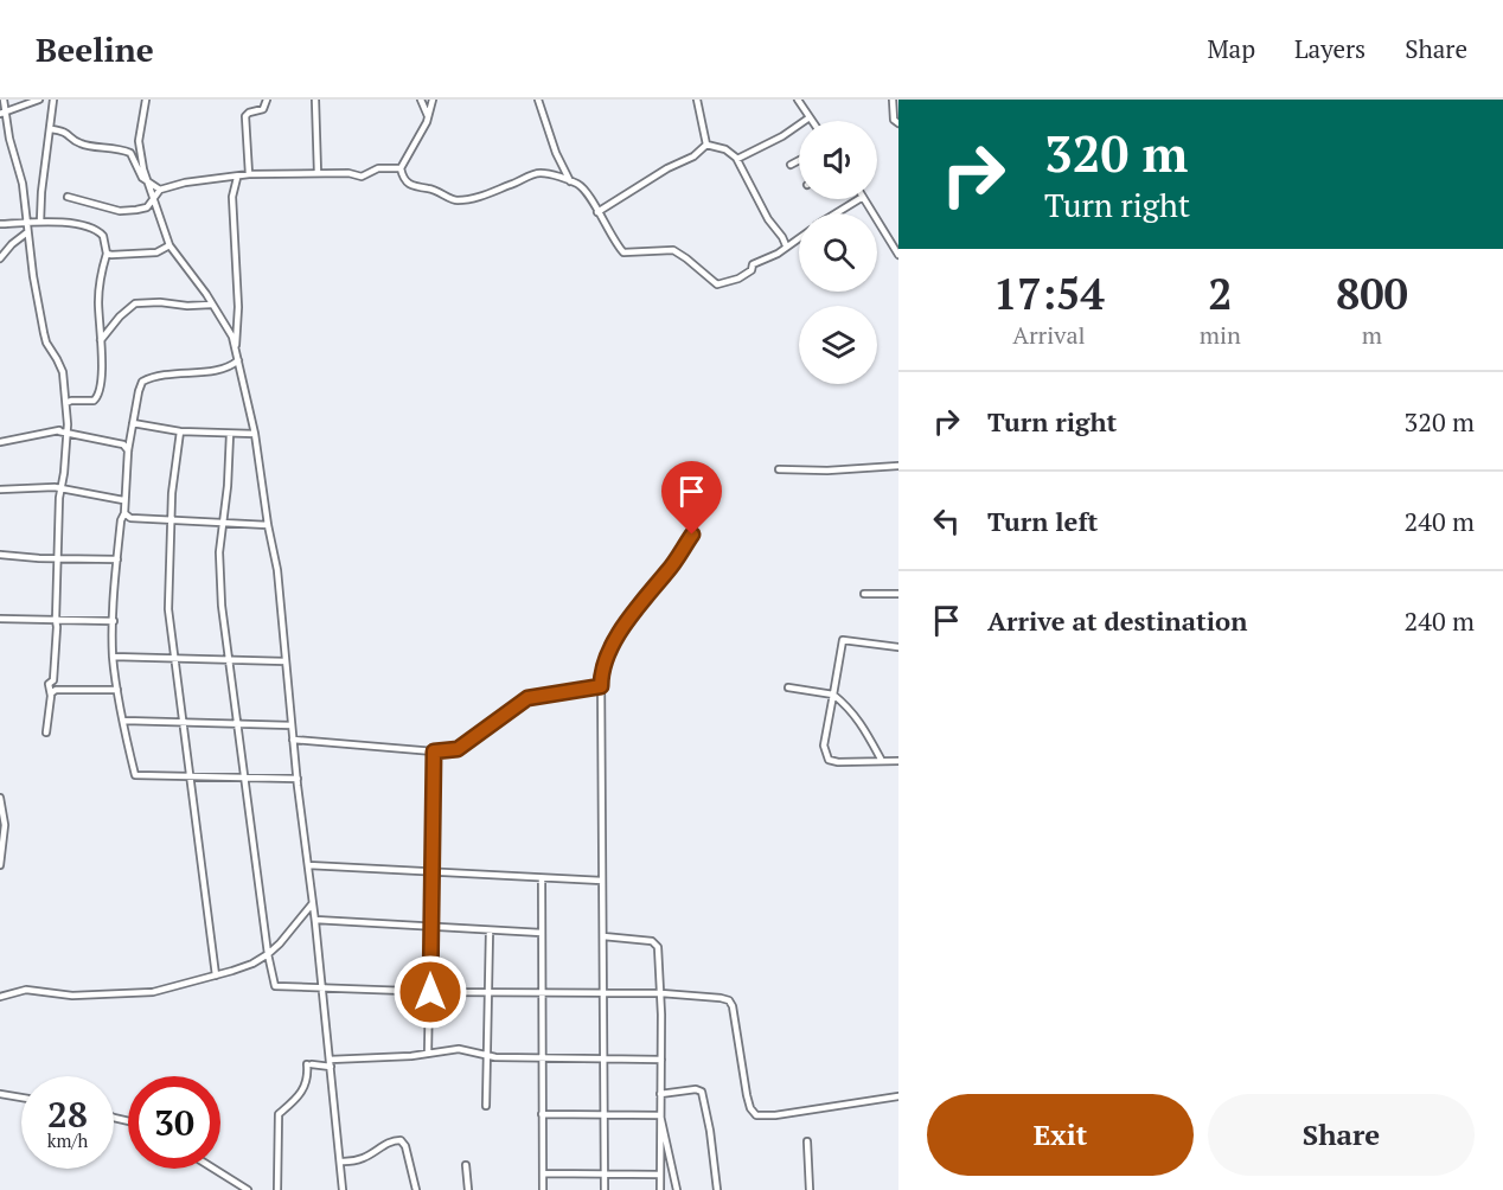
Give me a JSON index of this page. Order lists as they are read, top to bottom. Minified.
{"page":{"header":"Beeline","nav":["Map","Layers","Share"],"turn":["320 m","Turn right"],"eta":["17:54","Arrival","2","min","800","m"],"list":[{"name":"Turn right","value":"320 m"},{"name":"Turn left","value":"240 m"},{"name":"Arrive at destination","value":"240 m"}],"speed":"28 km/h","limit":"30","buttons":["Exit","Share"]}}
